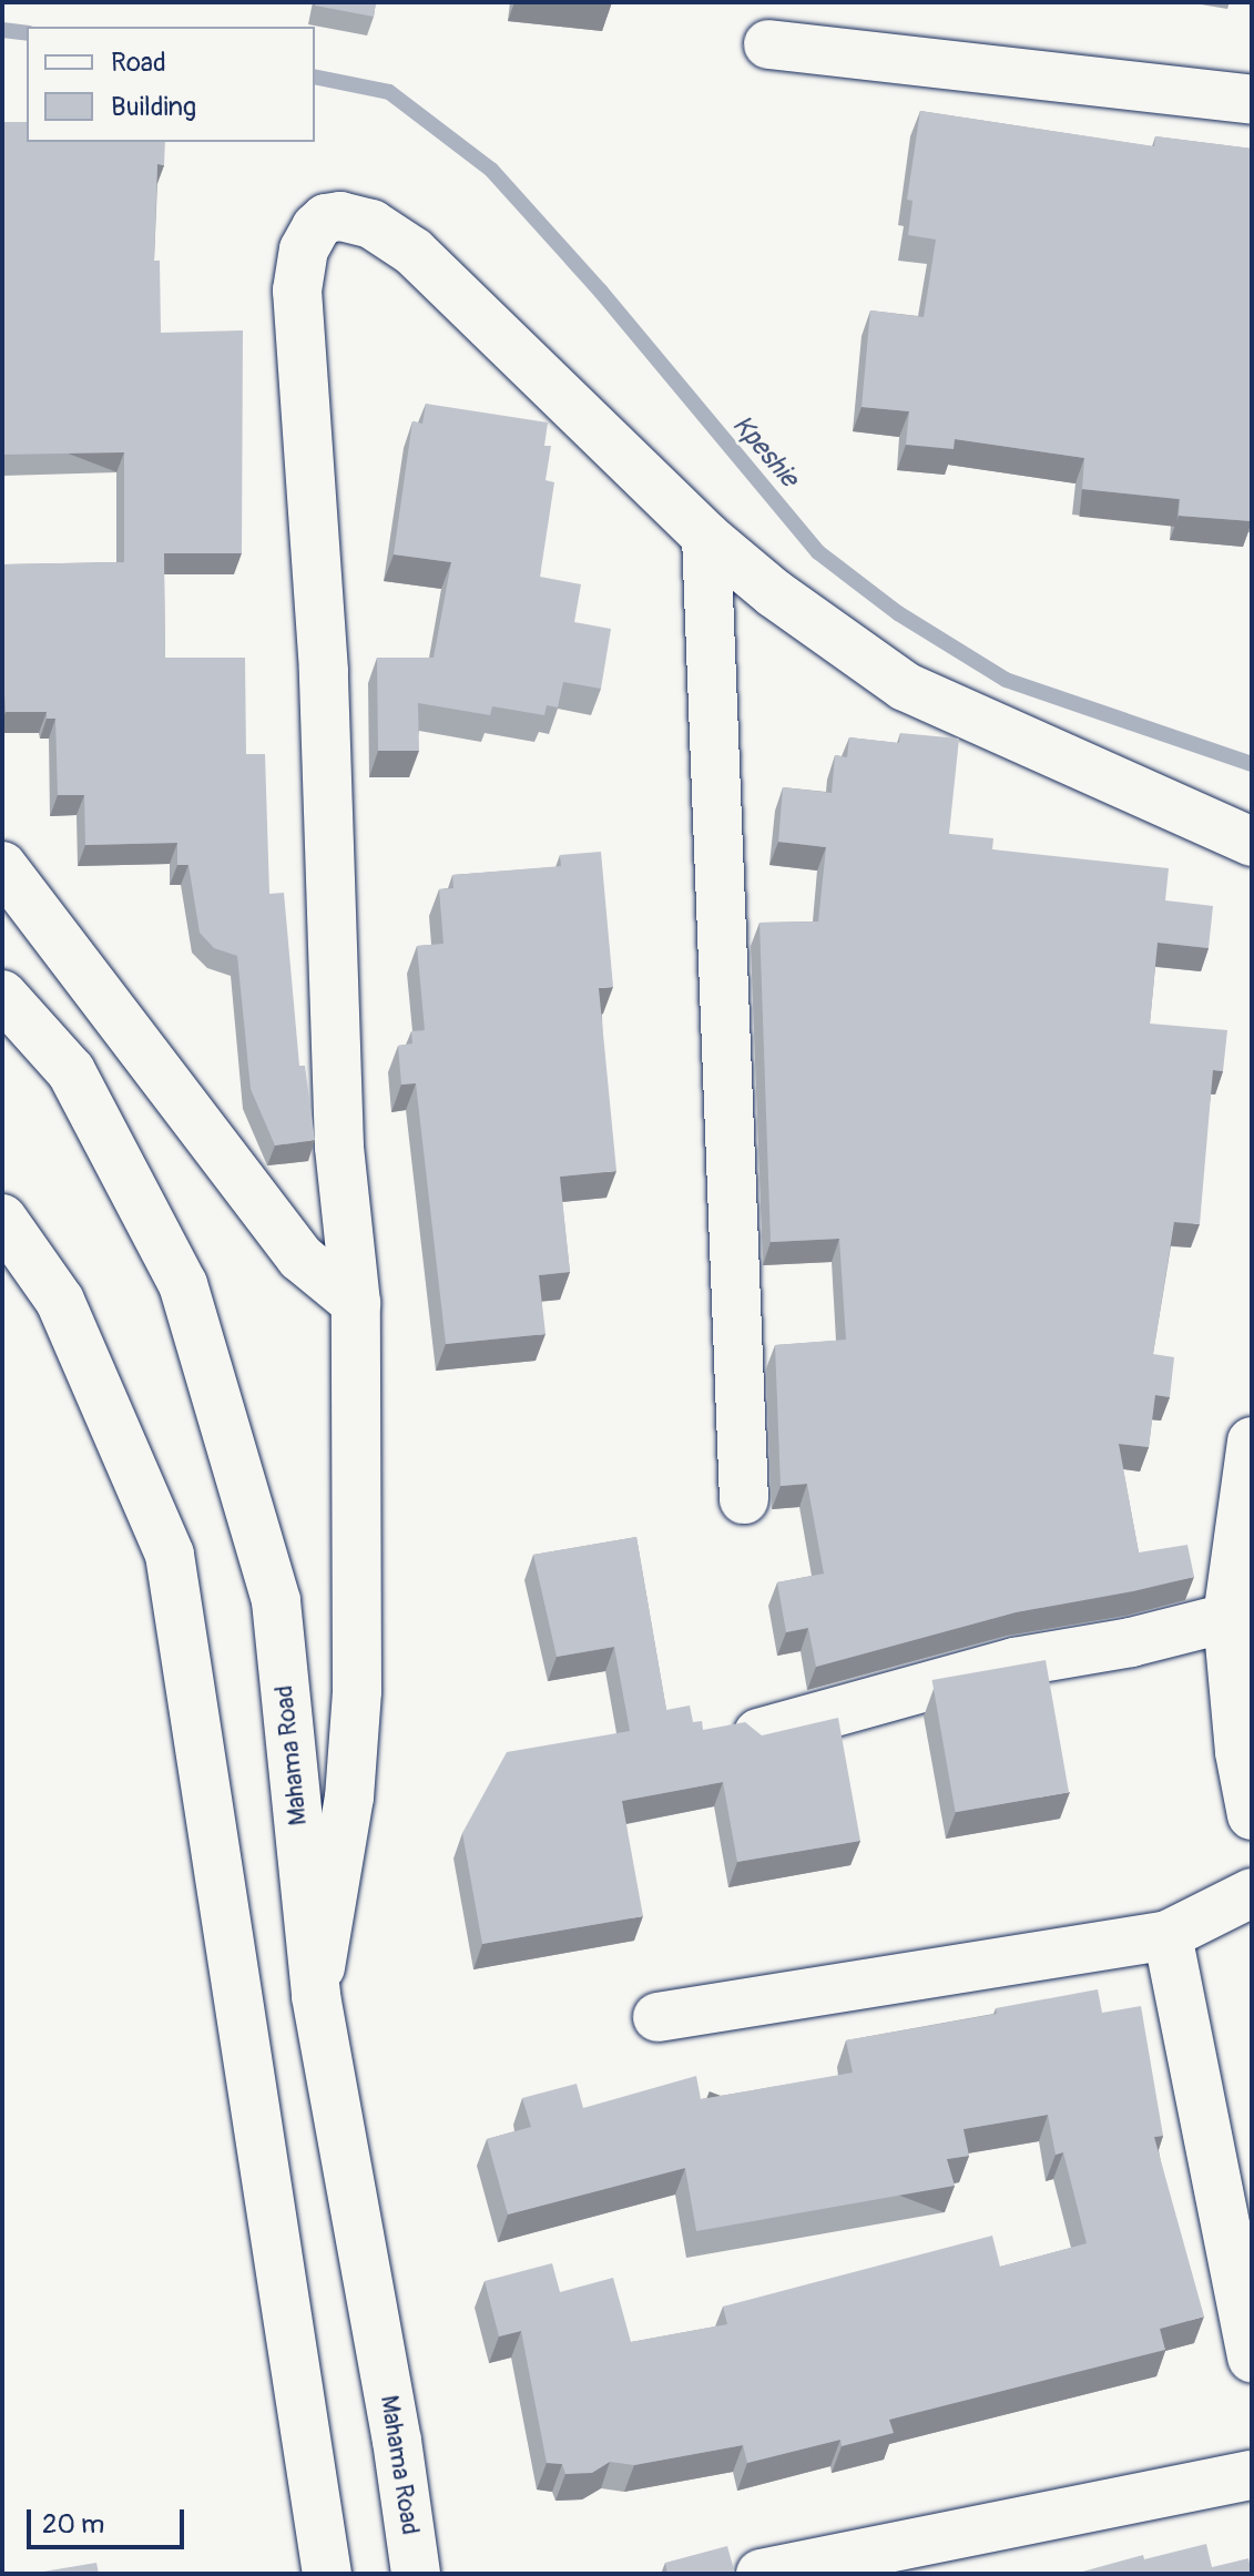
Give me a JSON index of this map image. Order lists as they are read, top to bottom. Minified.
{"streets":{"street":["Mahama Road"]},"water":["Kpeshie"],"legend":["Road","Building"],"scale_bar":"20 m"}
